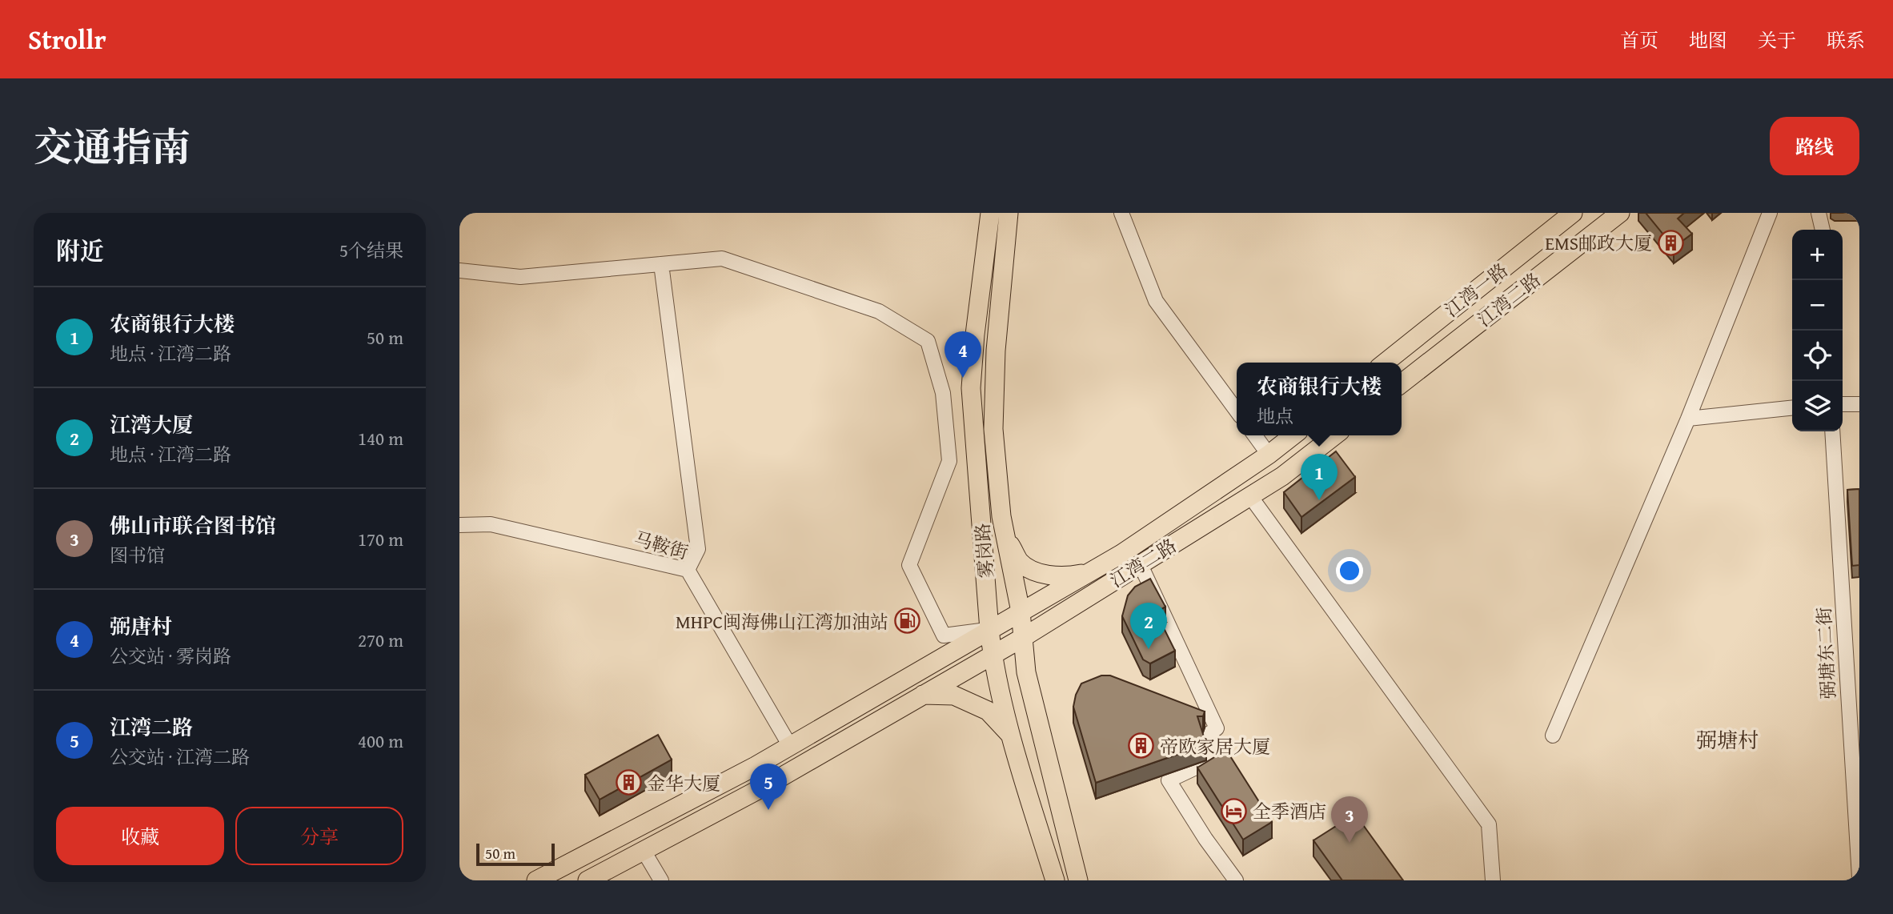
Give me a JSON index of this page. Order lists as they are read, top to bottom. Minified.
{"streets":{"main road":["江湾一路","江湾二路","雾岗路"],"street":["马鞍街","弼塘东二街"]},"crossings":[["江湾二路","马鞍街"],["江湾二路","雾岗路"]],"districts":["弼塘村"],"places":{"building":["EMS邮政大厦","帝欧家居大厦","金华大厦"],"fuel station":["MHPC闽海佛山江湾加油站"],"hotel":["全季酒店"]},"scale_bar":"50 m","page":{"header":"Strollr","nav":["首页","地图","关于","联系"],"title":"交通指南","buttons":["路线",["收藏","分享"]],"heading":["附近","5个结果"],"map_buttons":["+","−"],"list":[{"mark":"1","name":"农商银行大楼","note":"地点 · 江湾二路","value":"50 m"},{"mark":"2","name":"江湾大厦","note":"地点 · 江湾二路","value":"140 m"},{"mark":"3","name":"佛山市联合图书馆","note":"图书馆","value":"170 m"},{"mark":"4","name":"弼唐村","note":"公交站 · 雾岗路","value":"270 m"},{"mark":"5","name":"江湾二路","note":"公交站 · 江湾二路","value":"400 m"}],"pins":["4","1","2","5","3"],"popup":["农商银行大楼","地点"],"scale":"50 m"}}
